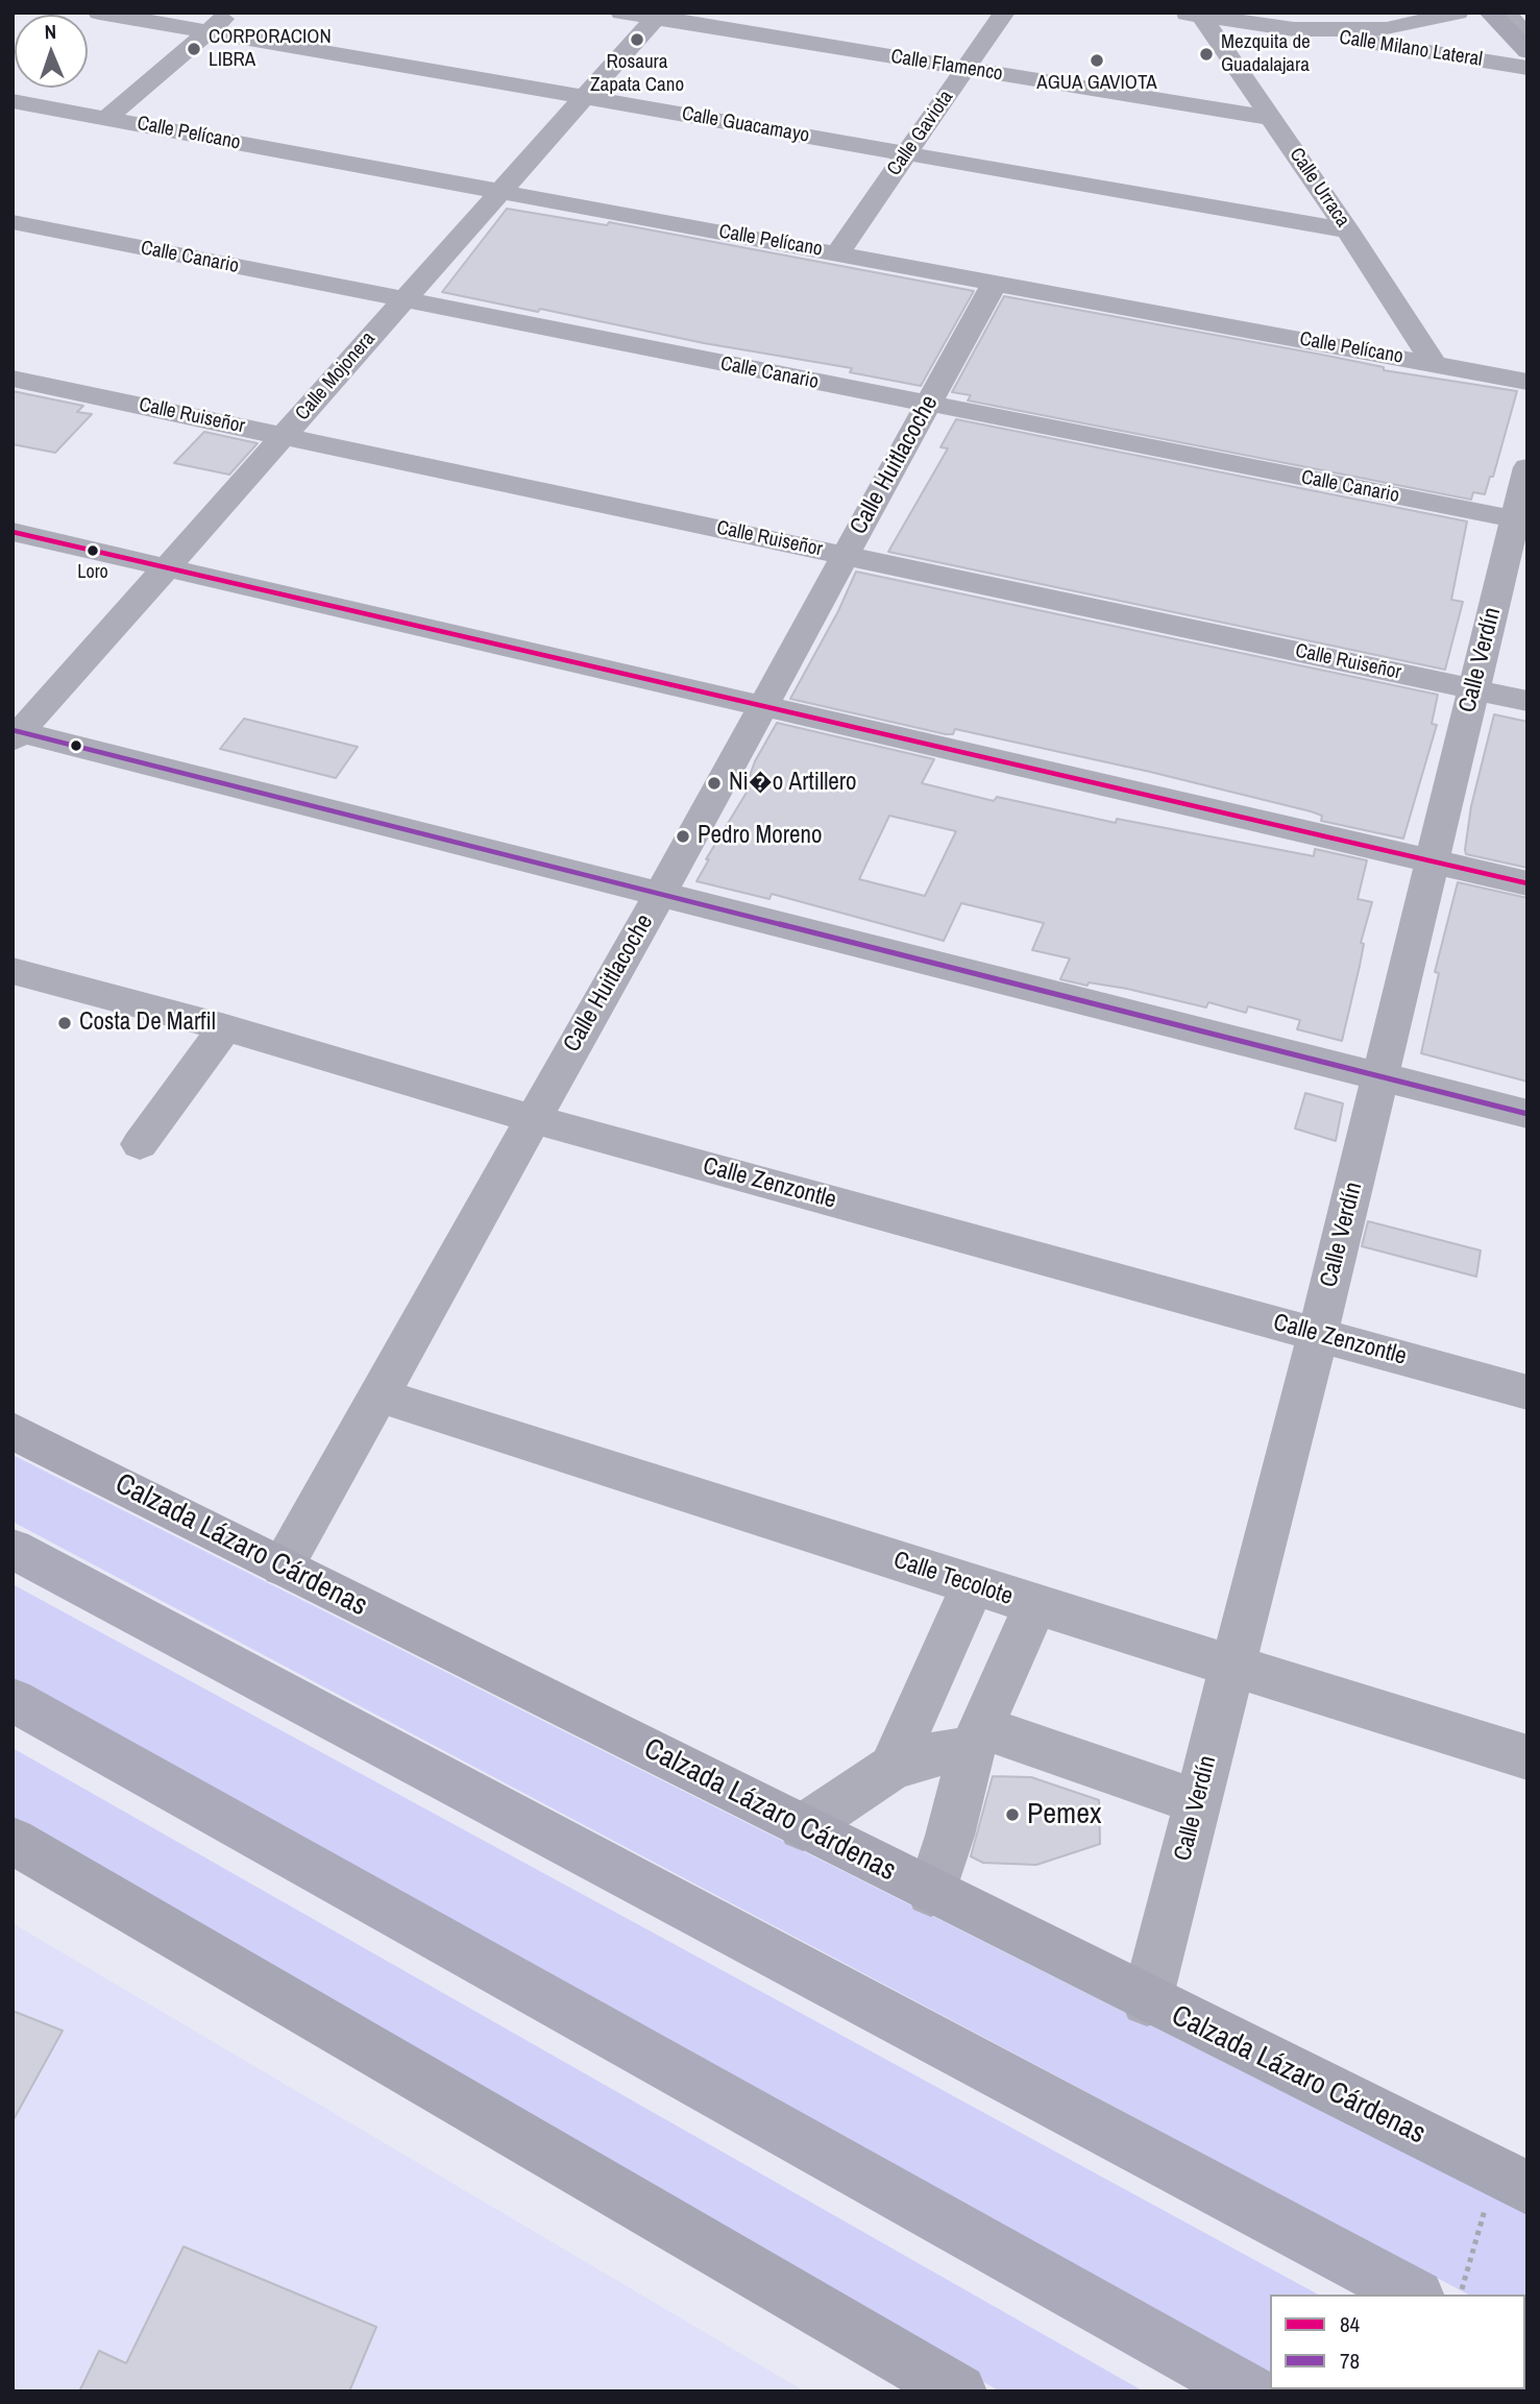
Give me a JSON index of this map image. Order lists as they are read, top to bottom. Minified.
{"streets":{"main road":["Calzada Lázaro Cárdenas"],"street":["Calle Milano Lateral","Calle Flamenco","Calle Guacamayo","Calle Pelícano","Calle Gaviota","Calle Urraca","Calle Canario","Calle Mojonera","Calle Ruiseñor","Calle Huitlacoche","Calle Verdín","Calle Zenzontle","Calle Tecolote"]},"crossings":[["Calle Flamenco","Calle Gaviota"],["Calle Flamenco","Calle Urraca"],["Calle Flamenco","Calle Mojonera"],["Calle Guacamayo","Calle Gaviota"],["Calle Guacamayo","Calle Urraca"],["Calle Guacamayo","Calle Mojonera"],["Calle Pelícano","Calle Gaviota"],["Calle Pelícano","Calle Urraca"],["Calle Pelícano","Calle Mojonera"],["Calle Pelícano","Calle Huitlacoche"],["Calle Canario","Calle Mojonera"],["Calle Canario","Calle Huitlacoche"],["Calle Canario","Calle Verdín"],["Calle Mojonera","Calle Ruiseñor"],["Calle Ruiseñor","Calle Huitlacoche"],["Calle Ruiseñor","Calle Verdín"],["Calle Huitlacoche","Calle Zenzontle"],["Calle Huitlacoche","Calzada Lázaro Cárdenas"],["Calle Huitlacoche","Calle Tecolote"],["Calle Verdín","Calle Zenzontle"],["Calle Verdín","Calzada Lázaro Cárdenas"],["Calle Verdín","Calle Tecolote"]],"places":["Rosaura Zapata Cano","CORPORACION LIBRA","Mezquita de Guadalajara","AGUA GAVIOTA","Loro","Ni�o Artillero","Pedro Moreno","Costa De Marfil","Pemex"],"lines":["transit line 84","transit line 78"],"legend":["84","78"],"north":"top"}
